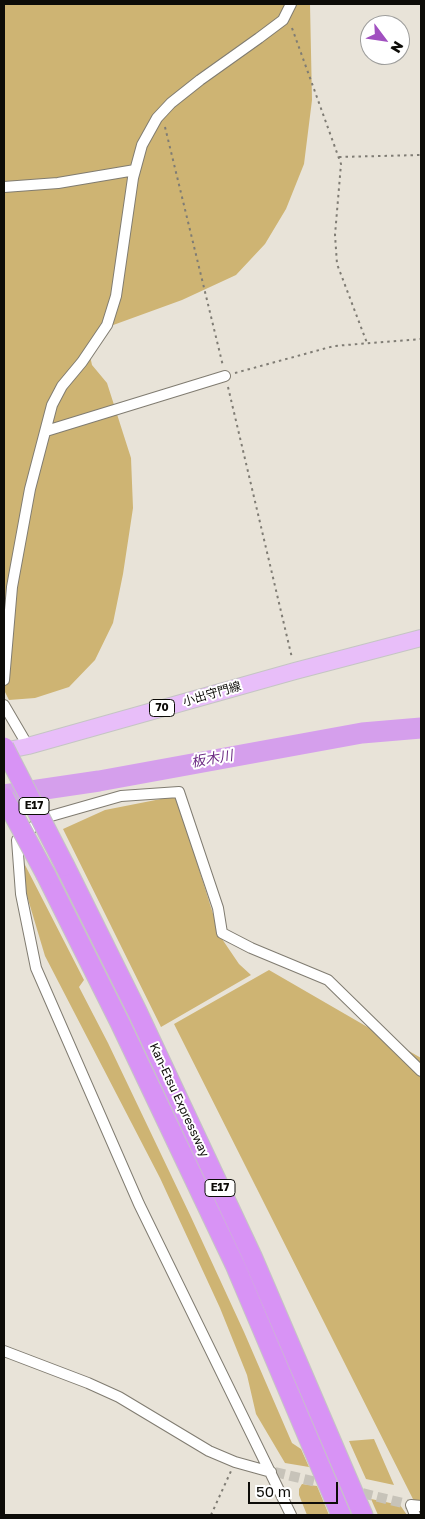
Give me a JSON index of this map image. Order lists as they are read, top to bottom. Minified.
{"streets":{"highway":["E17","Kan-Etsu Expressway"],"main road":["小出守門線","70"]},"crossings":[["小出守門線","Kan-Etsu Expressway"]],"water":["板木川"],"scale_bar":"50 m","north":"bottom right"}
